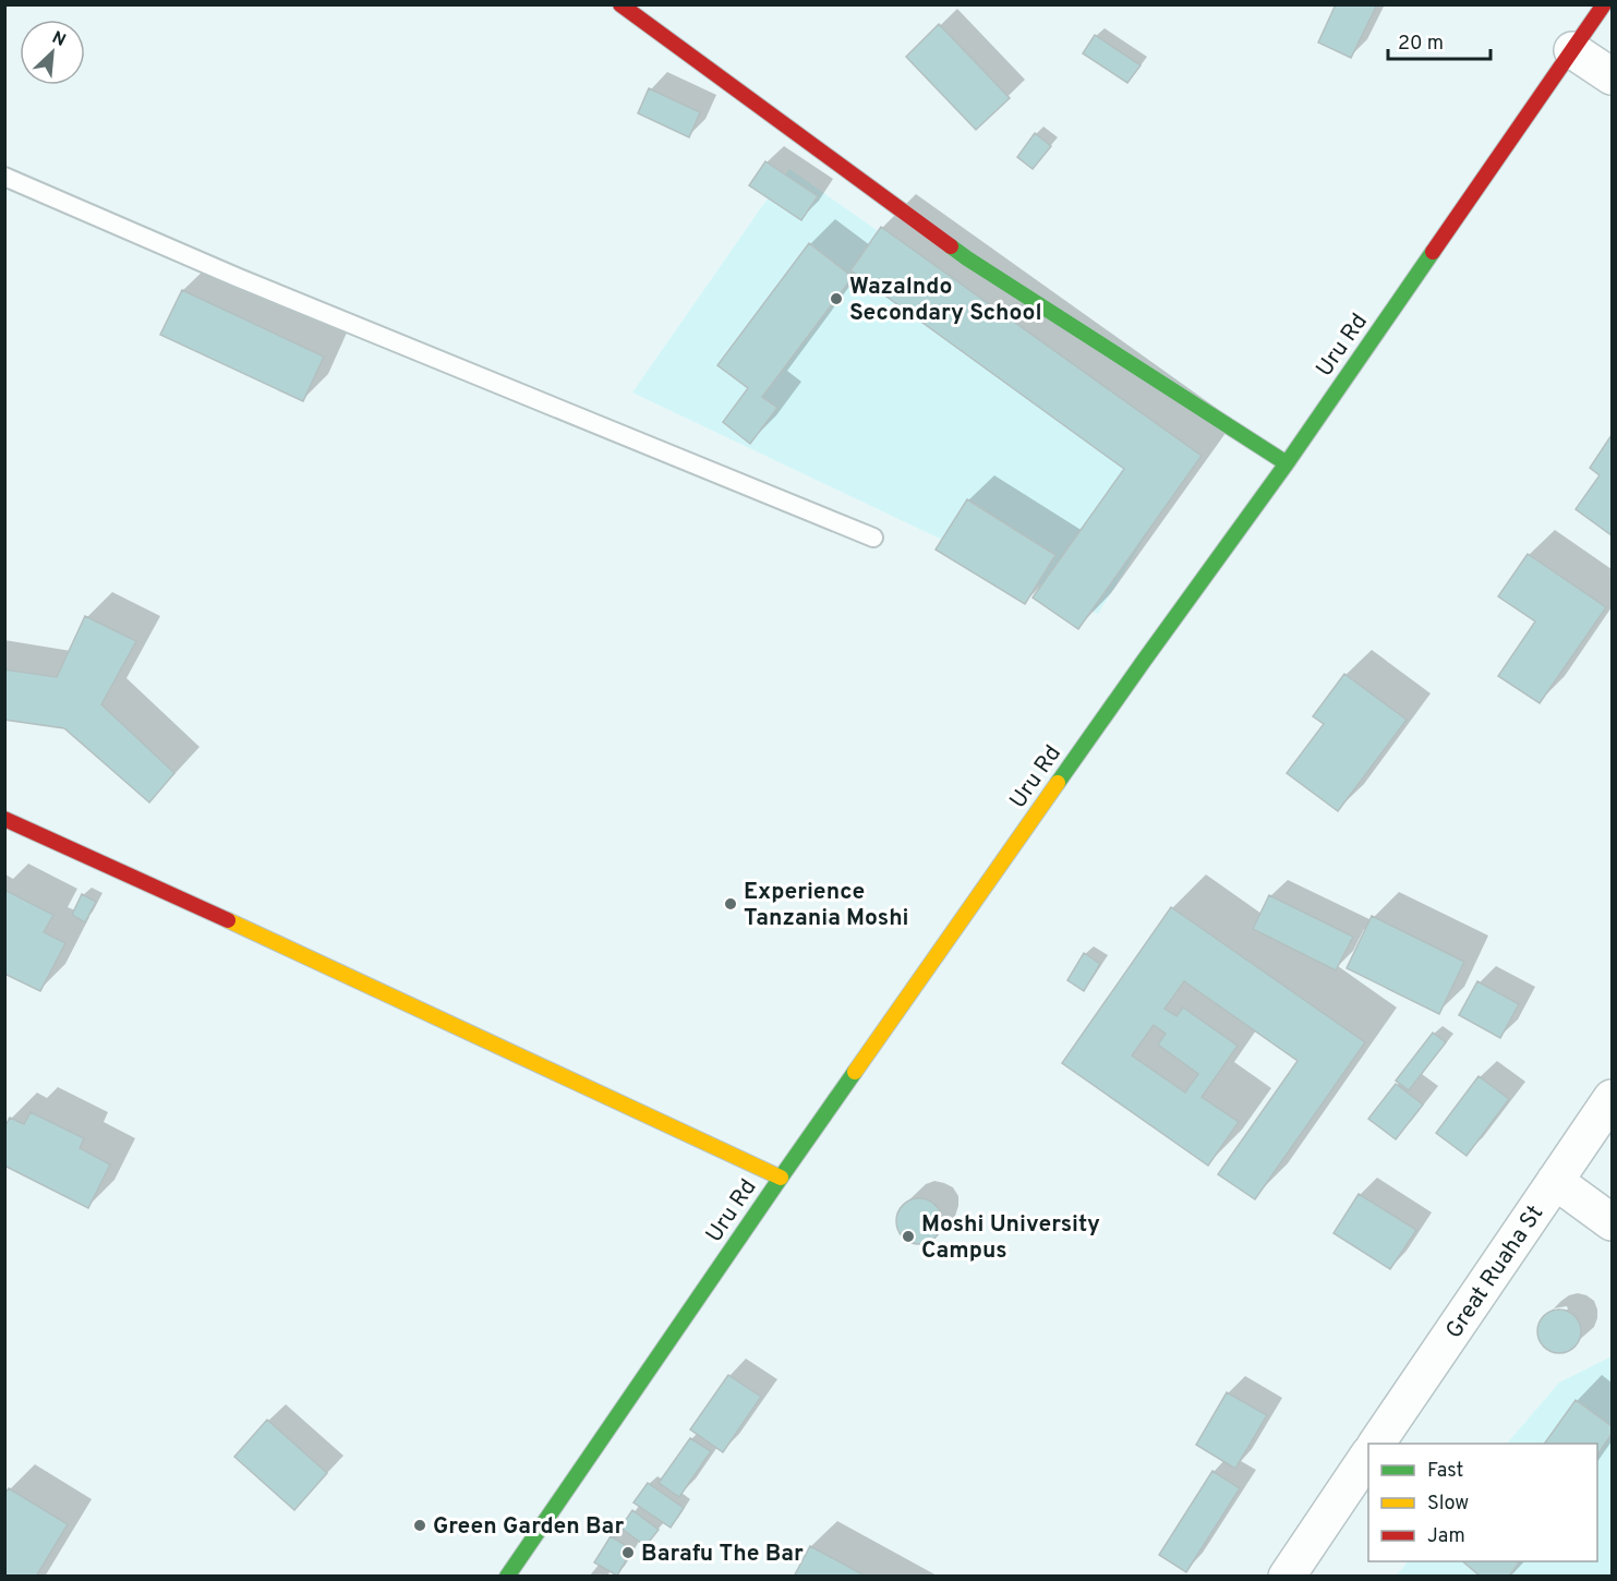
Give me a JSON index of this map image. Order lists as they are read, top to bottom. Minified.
{"streets":{"street":["Uru Rd","Great Ruaha St"]},"places":["Wazalndo Secondary School","Experience Tanzania Moshi","Moshi University Campus","Green Garden Bar","Barafu The Bar"],"legend":["Fast","Slow","Jam"],"scale_bar":"20 m","north":"top right"}
